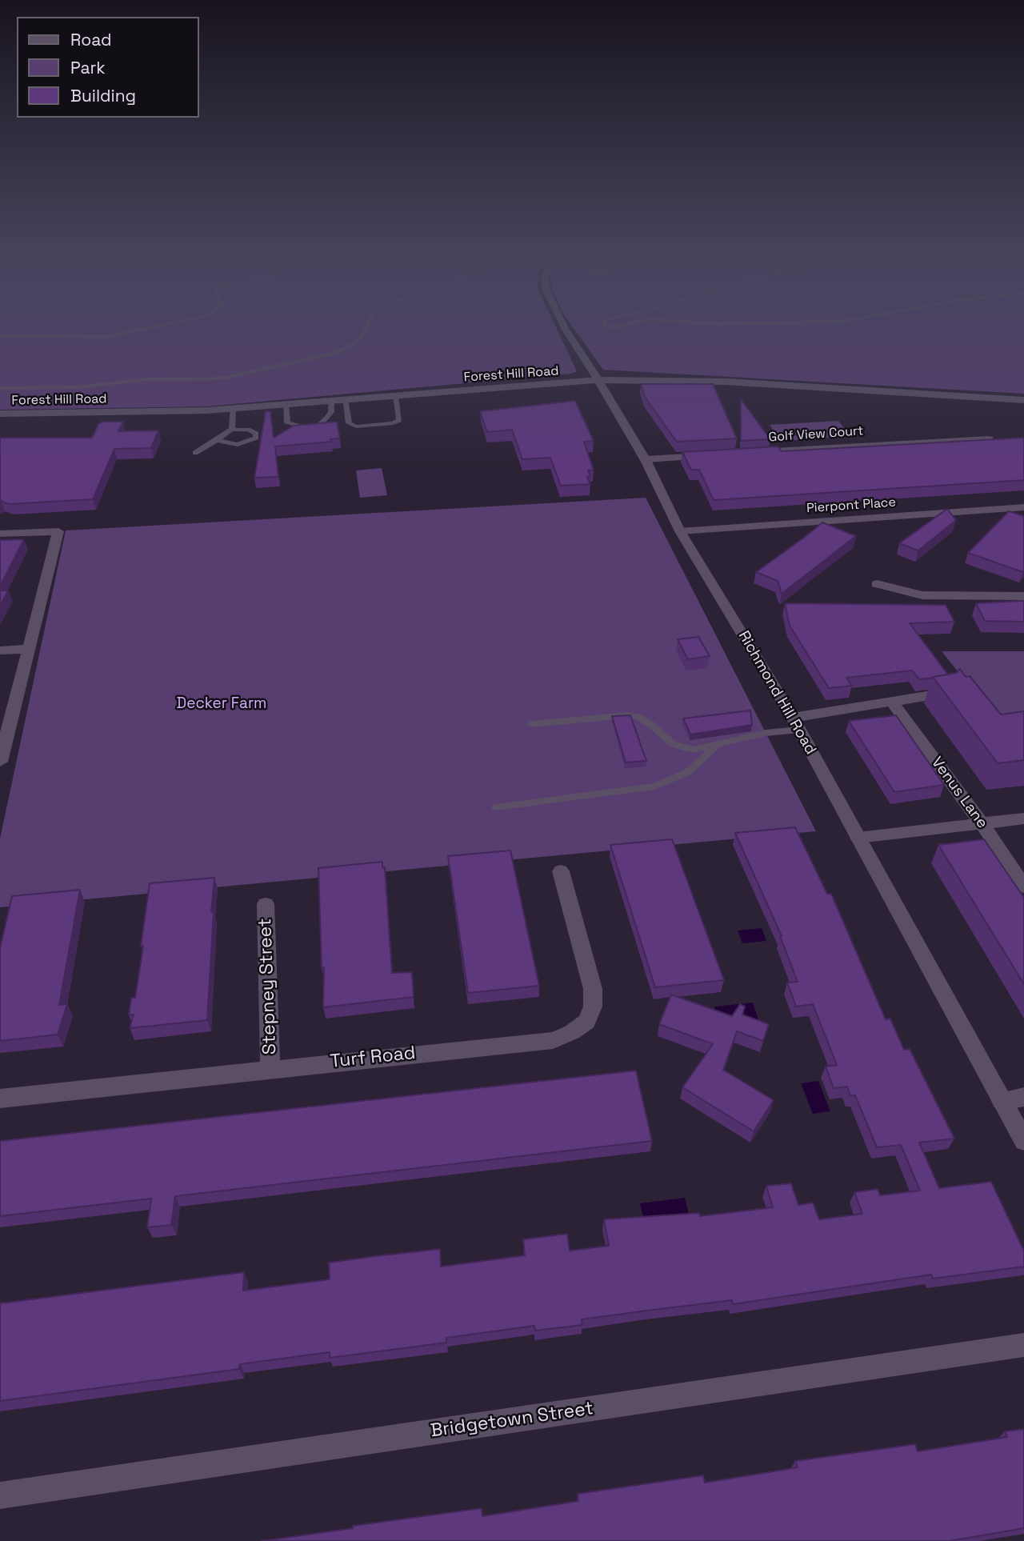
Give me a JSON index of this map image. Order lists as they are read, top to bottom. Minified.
{"streets":{"street":["Forest Hill Road","Golf View Court","Pierpont Place","Richmond Hill Road","Venus Lane","Stepney Street","Turf Road","Bridgetown Street"]},"crossings":[["Forest Hill Road","Richmond Hill Road"],["Pierpont Place","Richmond Hill Road"],["Stepney Street","Turf Road"]],"parks":["Decker Farm"],"legend":["Road","Park","Building"]}
